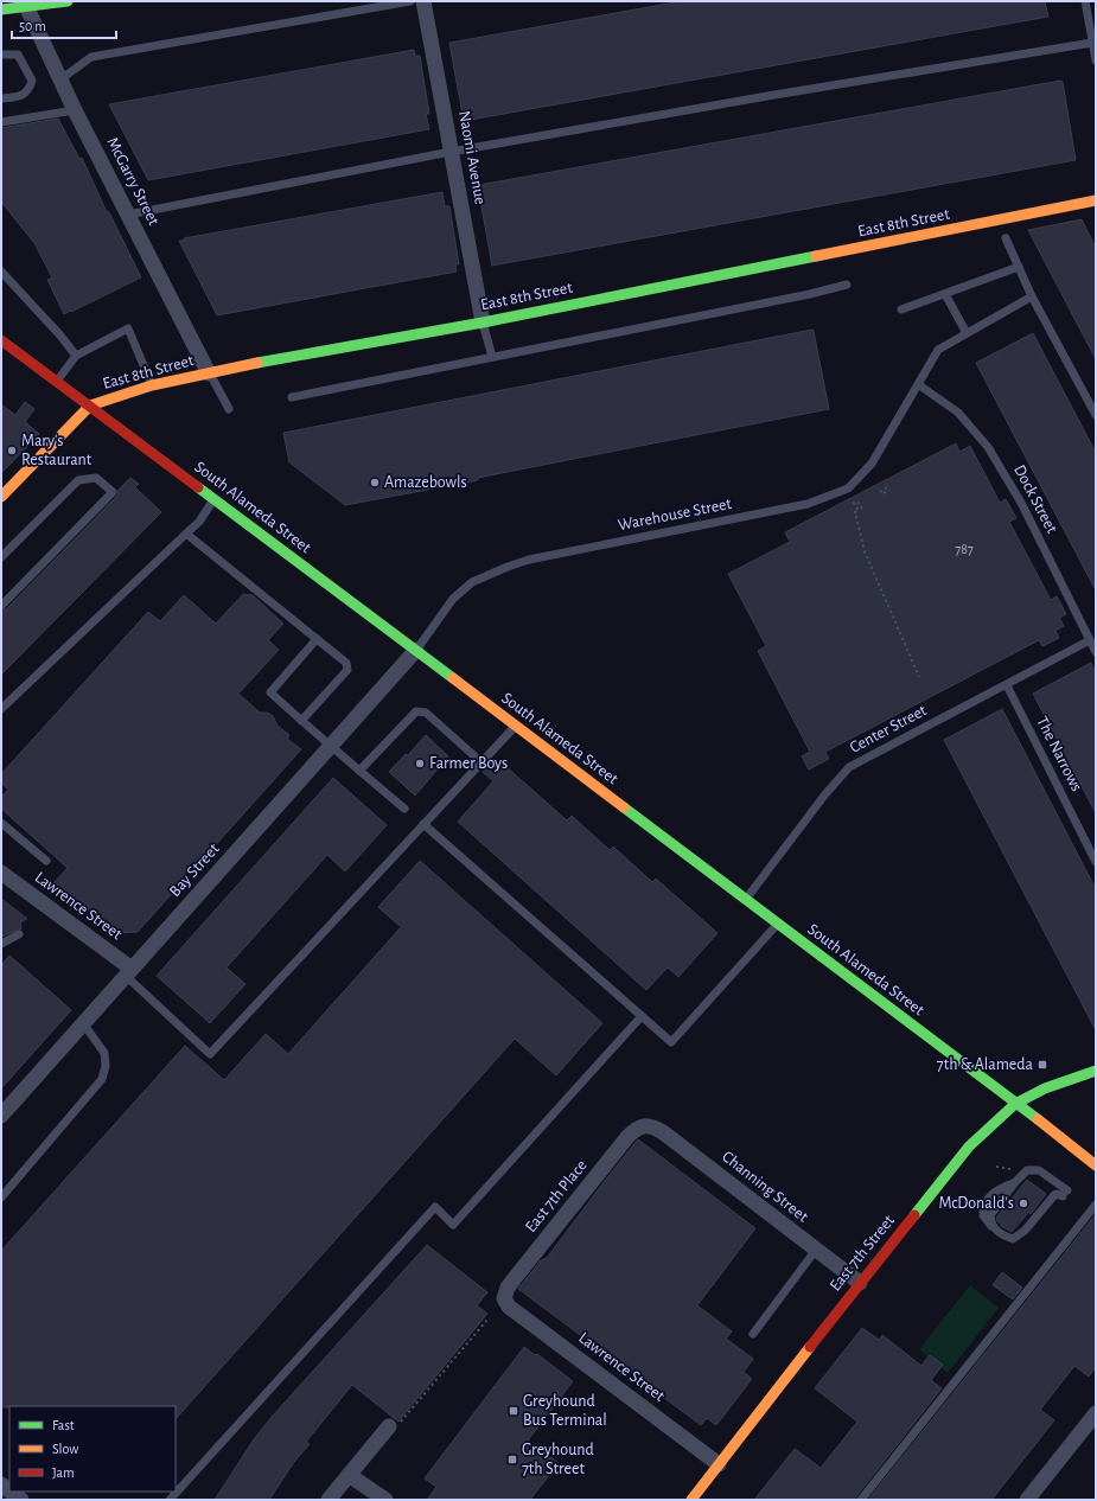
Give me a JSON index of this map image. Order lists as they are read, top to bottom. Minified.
{"streets":{"main road":["East 8th Street","South Alameda Street","East 7th Street"],"street":["Naomi Avenue","McGarry Street","Bay Street","Lawrence Street","Channing Street","East 7th Place"],"lane":["Dock Street","Warehouse Street","Center Street","The Narrows"]},"crossings":[["Naomi Avenue","East 8th Street"],["McGarry Street","East 8th Street"],["East 8th Street","South Alameda Street"],["Dock Street","Warehouse Street"],["Dock Street","Center Street"],["South Alameda Street","Warehouse Street"],["South Alameda Street","Center Street"],["South Alameda Street","Bay Street"],["South Alameda Street","East 7th Street"],["Warehouse Street","Bay Street"],["Center Street","The Narrows"],["Bay Street","Lawrence Street"],["Lawrence Street","East 7th Place"],["Lawrence Street","East 7th Street"],["Channing Street","East 7th Place"],["Channing Street","East 7th Street"]],"places":{"other":["Mary's Restaurant","Amazebowls","Farmer Boys","McDonald's"],"transit":["7th & Alameda","Greyhound Bus Terminal","Greyhound 7th Street"]},"house_numbers":["787"],"legend":["Fast","Slow","Jam"],"scale_bar":"50 m"}
